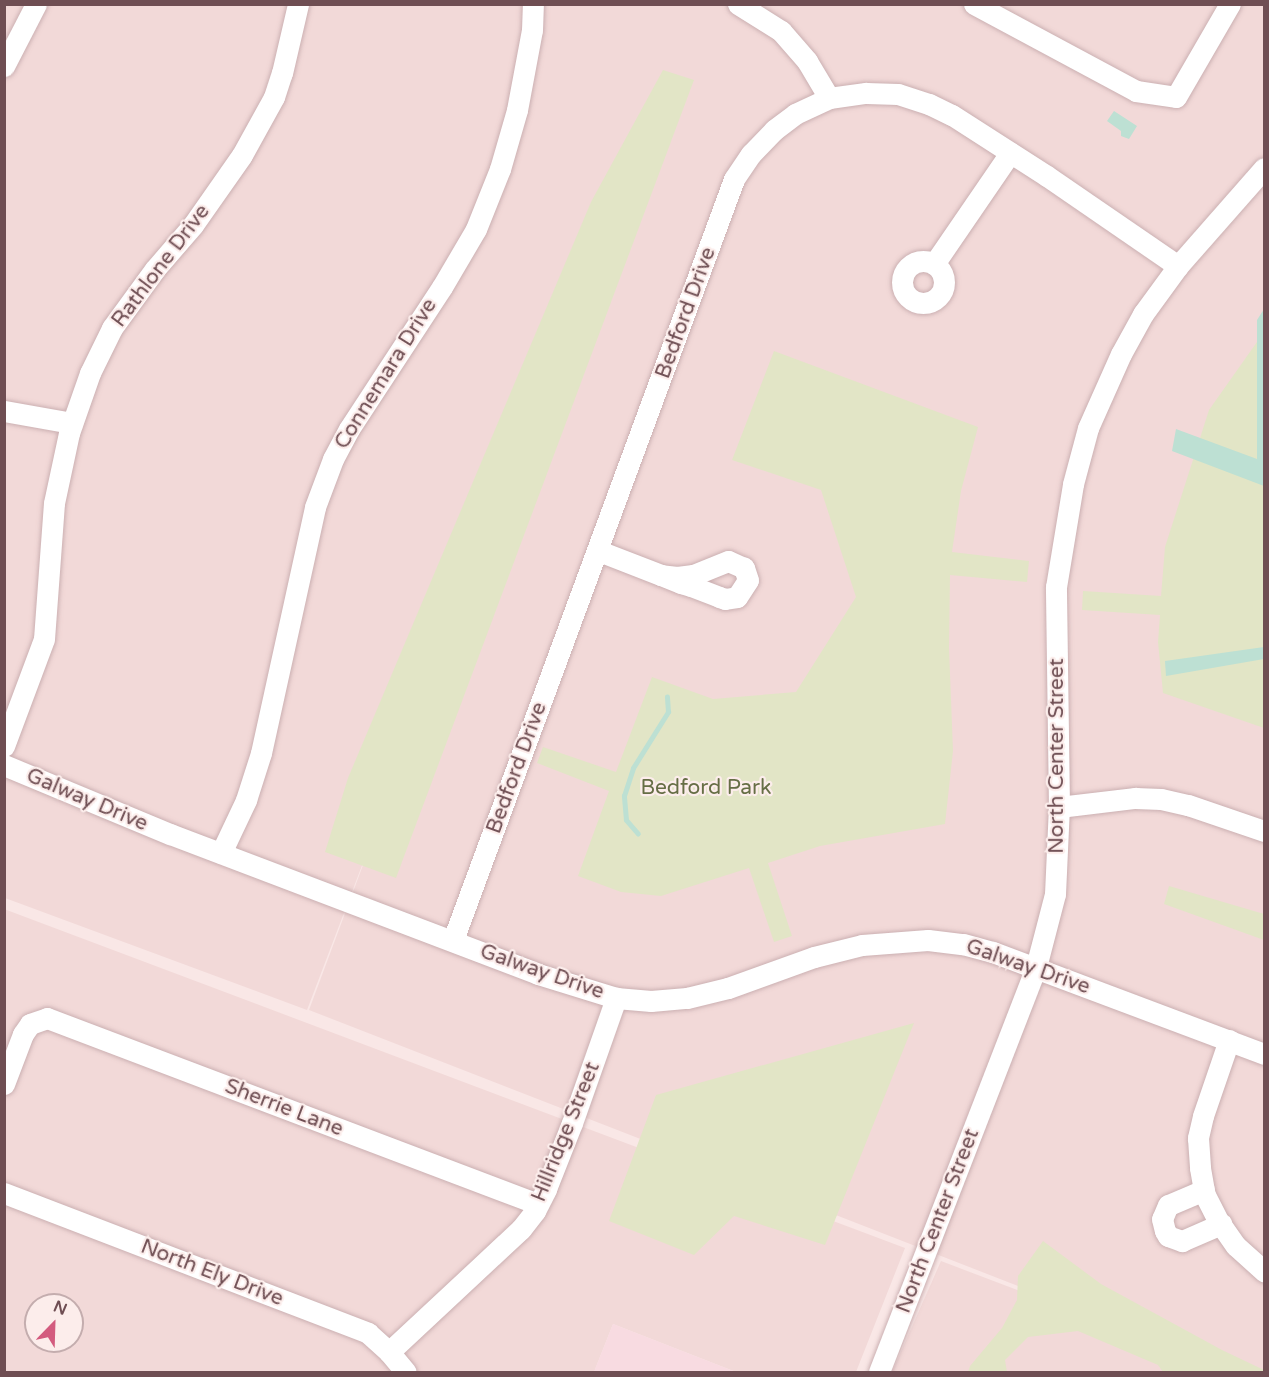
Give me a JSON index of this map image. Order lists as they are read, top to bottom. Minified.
{"streets":{"street":["Rathlone Drive","Bedford Drive","Connemara Drive","North Center Street","Galway Drive","Sherrie Lane","Hillridge Street","North Ely Drive"]},"crossings":[["Bedford Drive","North Center Street"],["Bedford Drive","Galway Drive"],["Connemara Drive","Galway Drive"],["North Center Street","Galway Drive"],["Galway Drive","Hillridge Street"],["Sherrie Lane","Hillridge Street"],["Hillridge Street","North Ely Drive"]],"parks":["Bedford Park"],"north":"top right"}
